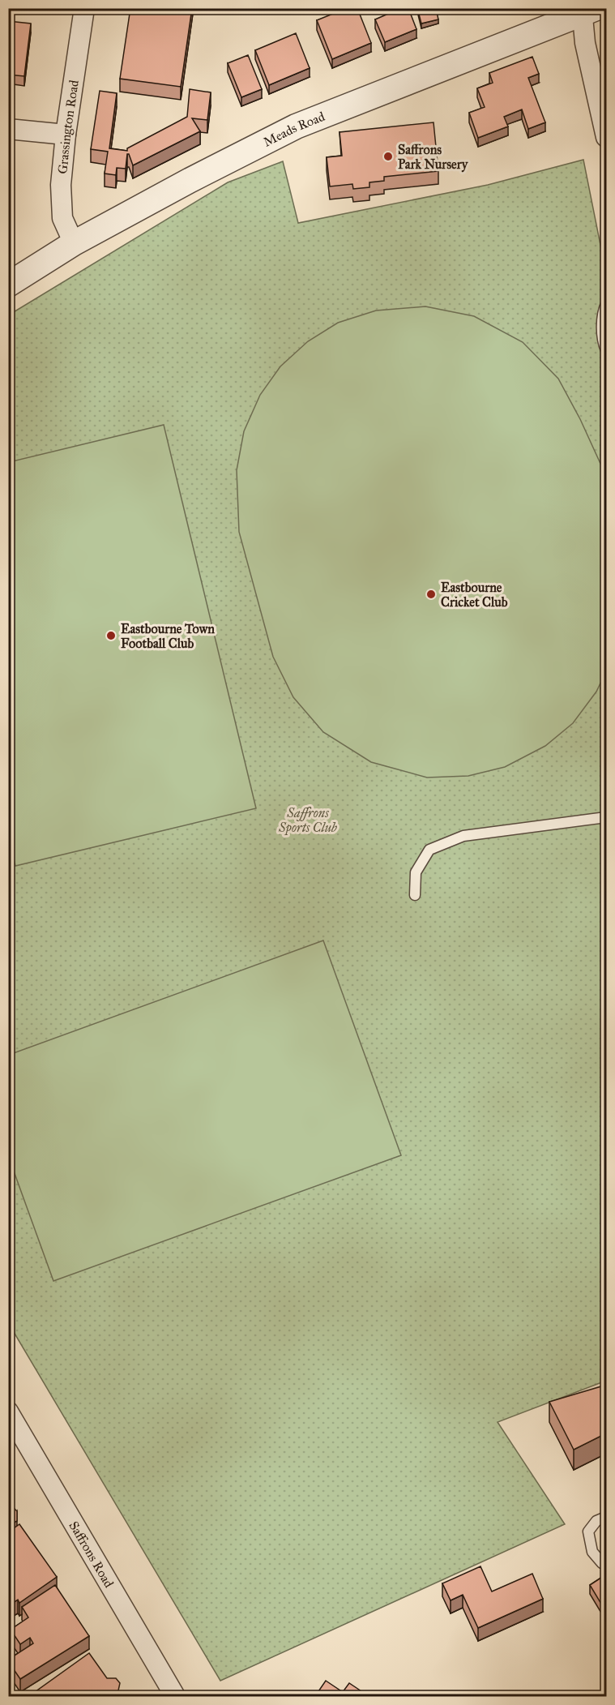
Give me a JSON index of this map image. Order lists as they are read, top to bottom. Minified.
{"streets":{"street":["Grassington Road","Meads Road","Saffrons Road"]},"crossings":[["Grassington Road","Meads Road"]],"parks":["Saffrons Sports Club"],"places":["Saffrons Park Nursery","Eastbourne Cricket Club","Eastbourne Town Football Club"]}
